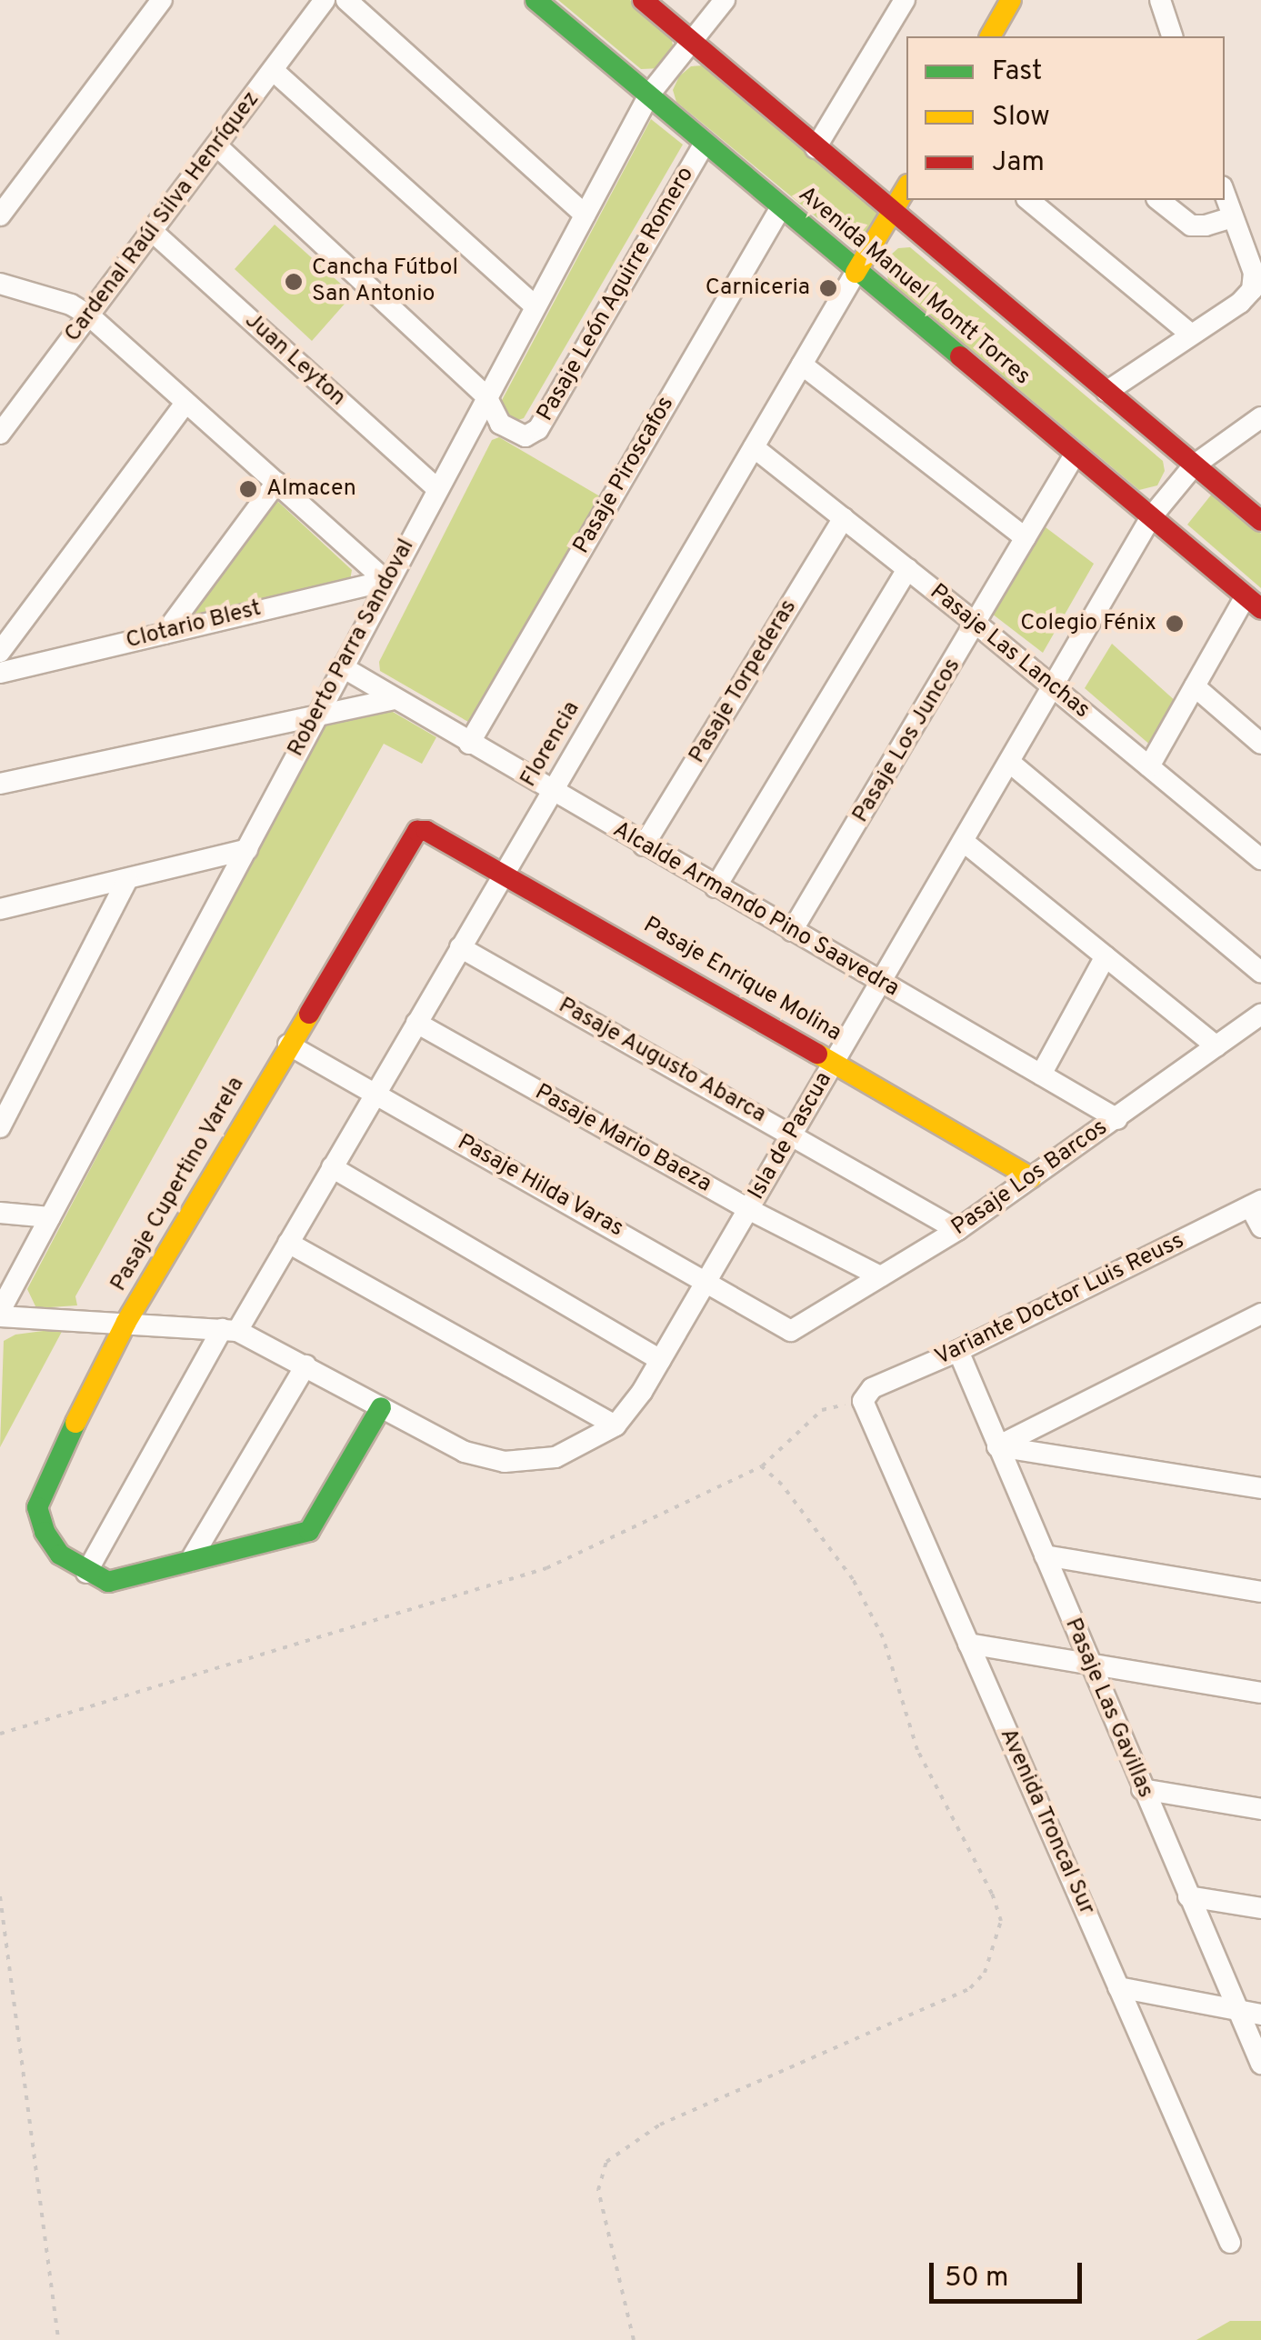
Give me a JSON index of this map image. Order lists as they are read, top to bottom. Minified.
{"streets":{"street":["Cardenal Raúl Silva Henríquez","Avenida Manuel Montt Torres","Pasaje León Aguirre Romero","Juan Leyton","Pasaje Piroscafos","Clotario Blest","Roberto Parra Sandoval","Pasaje Las Lanchas","Pasaje Torpederas","Pasaje Los Juncos","Florencia","Alcalde Armando Pino Saavedra","Pasaje Enrique Molina","Pasaje Augusto Abarca","Isla de Pascua","Pasaje Mario Baeza","Pasaje Los Barcos","Pasaje Cupertino Varela","Pasaje Hilda Varas","Variante Doctor Luis Reuss","Pasaje Las Gavillas","Avenida Troncal Sur"]},"crossings":[["Cardenal Raúl Silva Henríquez","Juan Leyton"],["Avenida Manuel Montt Torres","Pasaje León Aguirre Romero"],["Avenida Manuel Montt Torres","Pasaje Piroscafos"],["Avenida Manuel Montt Torres","Roberto Parra Sandoval"],["Avenida Manuel Montt Torres","Pasaje Los Juncos"],["Avenida Manuel Montt Torres","Florencia"],["Avenida Manuel Montt Torres","Isla de Pascua"],["Pasaje León Aguirre Romero","Roberto Parra Sandoval"],["Juan Leyton","Roberto Parra Sandoval"],["Pasaje Piroscafos","Alcalde Armando Pino Saavedra"],["Clotario Blest","Roberto Parra Sandoval"],["Roberto Parra Sandoval","Alcalde Armando Pino Saavedra"],["Pasaje Las Lanchas","Pasaje Torpederas"],["Pasaje Las Lanchas","Pasaje Los Juncos"],["Pasaje Las Lanchas","Florencia"],["Pasaje Las Lanchas","Isla de Pascua"],["Pasaje Torpederas","Alcalde Armando Pino Saavedra"],["Pasaje Los Juncos","Alcalde Armando Pino Saavedra"],["Florencia","Alcalde Armando Pino Saavedra"],["Florencia","Pasaje Enrique Molina"],["Florencia","Pasaje Augusto Abarca"],["Florencia","Isla de Pascua"],["Florencia","Pasaje Mario Baeza"],["Florencia","Pasaje Cupertino Varela"],["Florencia","Pasaje Hilda Varas"],["Alcalde Armando Pino Saavedra","Isla de Pascua"],["Alcalde Armando Pino Saavedra","Pasaje Los Barcos"],["Pasaje Enrique Molina","Isla de Pascua"],["Pasaje Enrique Molina","Pasaje Los Barcos"],["Pasaje Enrique Molina","Pasaje Cupertino Varela"],["Pasaje Augusto Abarca","Isla de Pascua"],["Pasaje Augusto Abarca","Pasaje Los Barcos"],["Isla de Pascua","Pasaje Mario Baeza"],["Isla de Pascua","Pasaje Hilda Varas"],["Pasaje Mario Baeza","Pasaje Los Barcos"],["Pasaje Los Barcos","Pasaje Hilda Varas"],["Pasaje Cupertino Varela","Pasaje Hilda Varas"],["Variante Doctor Luis Reuss","Pasaje Las Gavillas"],["Variante Doctor Luis Reuss","Avenida Troncal Sur"]],"places":["Cancha Fútbol San Antonio","Carniceria","Almacen","Colegio Fénix"],"legend":["Fast","Slow","Jam"],"scale_bar":"50 m"}
